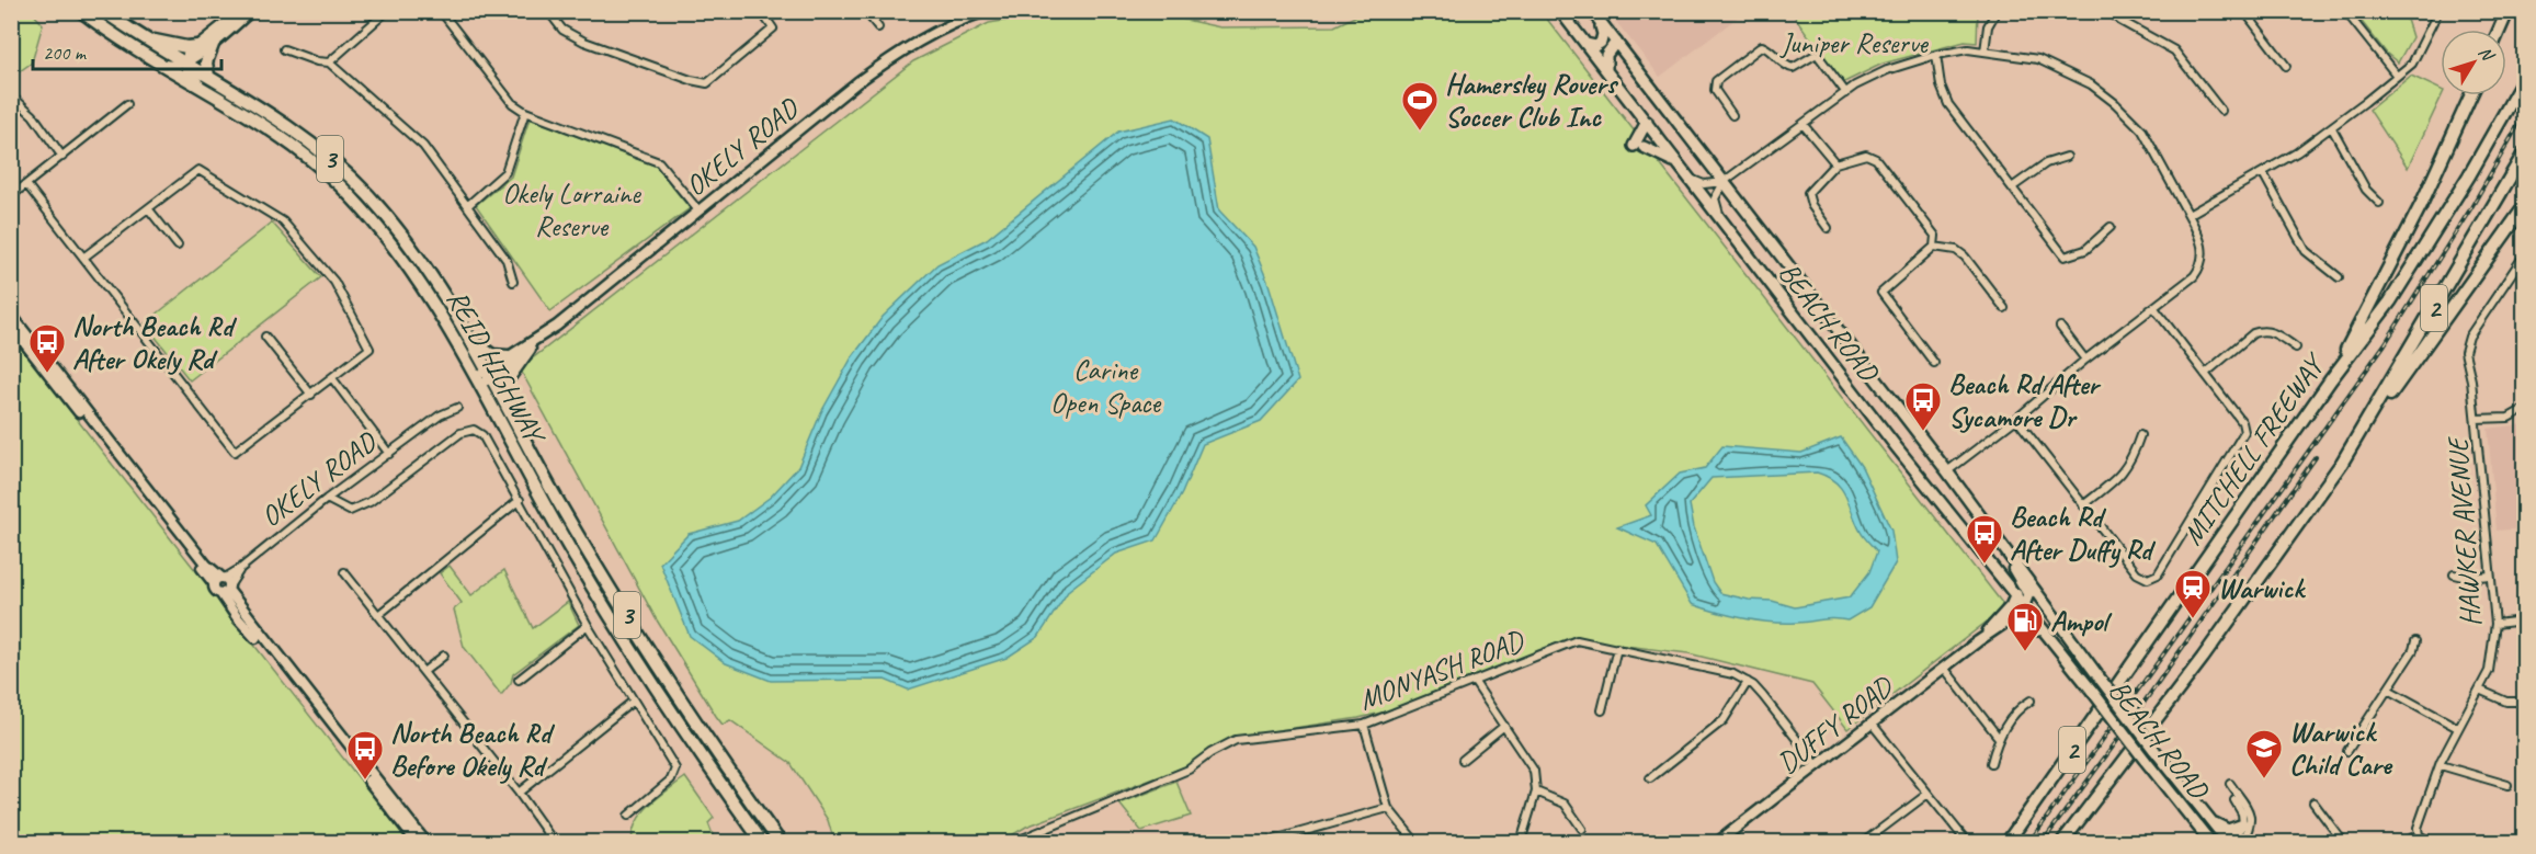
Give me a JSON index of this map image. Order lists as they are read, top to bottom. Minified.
{"streets":{"highway":["3","2","REID HIGHWAY","MITCHELL FREEWAY"],"main road":["OKELY ROAD","BEACH ROAD","DUFFY ROAD"],"street":["HAWKER AVENUE","MONYASH ROAD"]},"crossings":[["OKELY ROAD","REID HIGHWAY"],["BEACH ROAD","DUFFY ROAD"],["MONYASH ROAD","DUFFY ROAD"]],"parks":["Juniper Reserve","Okely Lorraine Reserve","Carine Open Space"],"places":{"sports":["Hamersley Rovers Soccer Club Inc"],"bus stop":["North Beach Rd After Okely Rd","Beach Rd After Sycamore Dr","Beach Rd After Duffy Rd","North Beach Rd Before Okely Rd"],"station":["Warwick"],"fuel station":["Ampol"],"school or university":["Warwick Child Care"]},"scale_bar":"200 m","north":"top right"}
